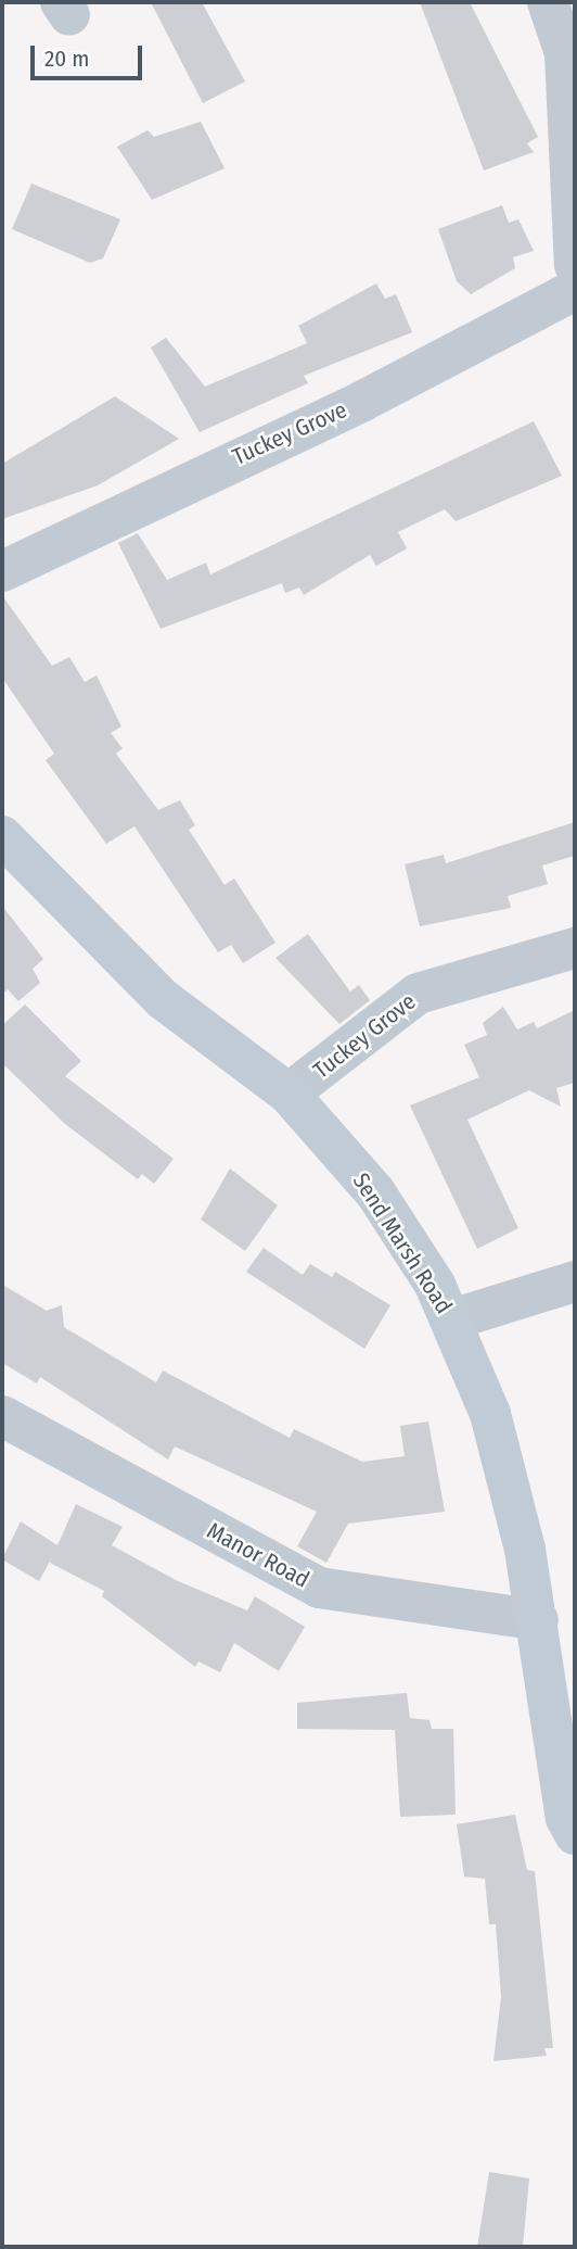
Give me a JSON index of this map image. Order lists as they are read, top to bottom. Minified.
{"streets":{"main road":["Send Marsh Road"],"street":["Tuckey Grove","Manor Road"]},"crossings":[["Tuckey Grove","Send Marsh Road"],["Send Marsh Road","Manor Road"]],"scale_bar":"20 m"}
